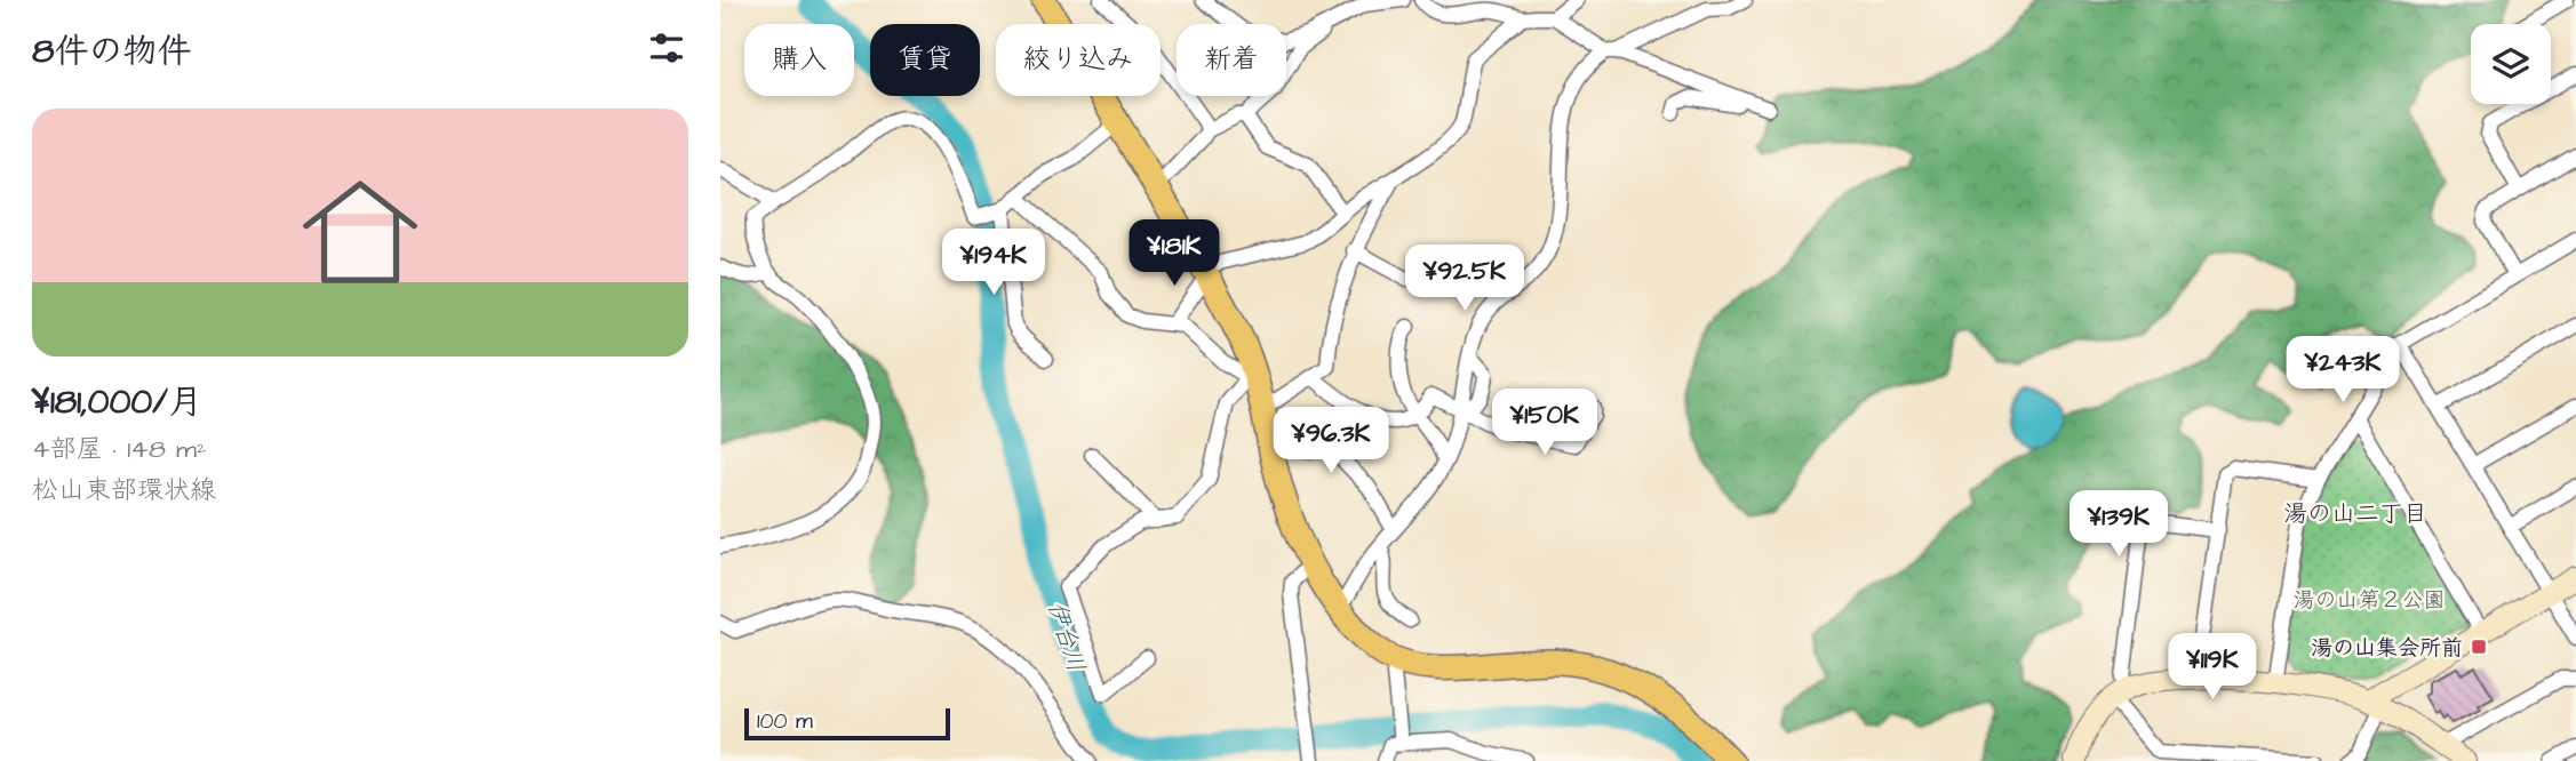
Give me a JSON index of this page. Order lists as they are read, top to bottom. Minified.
{"districts":["湯の山二丁目"],"water":["伊台川"],"parks":["湯の山第２公園"],"places":{"transit":["湯の山集会所前"]},"scale_bar":"100 m","page":{"heading":"8件の物件","chip":["購入","賃貸","絞り込み","新着"],"list":[{"name":"¥181,000/月","note":"4部屋 · 148 m² · 松山東部環状線"}],"price":["¥181K","¥194K","¥92.5K","¥243K","¥150K","¥96.3K","¥139K","¥119K"],"scale":"100 m"}}
